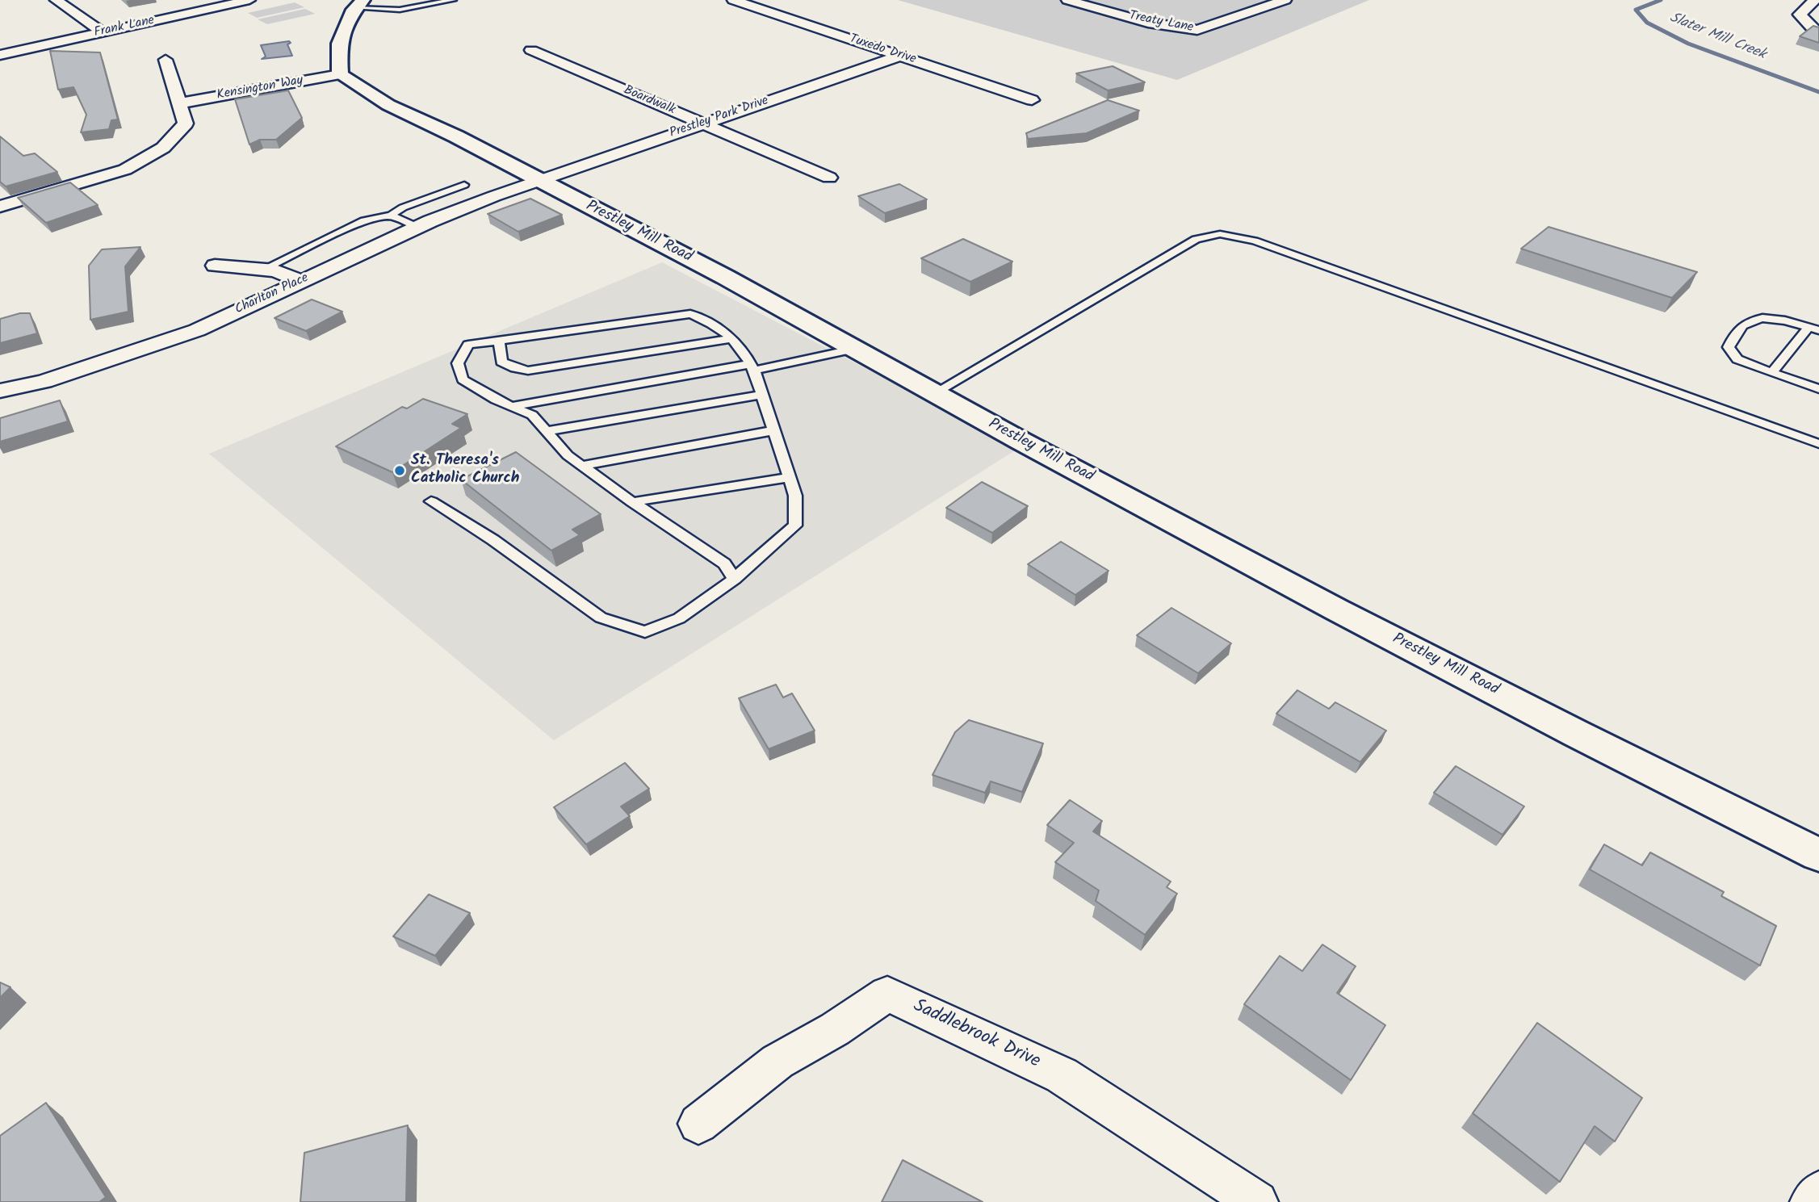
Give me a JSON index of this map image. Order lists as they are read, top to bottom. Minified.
{"streets":{"street":["Treaty Lane","Frank Lane","Tuxedo Drive","Kensington Way","Boardwalk","Prestley Park Drive","Prestley Mill Road","Charlton Place","Saddlebrook Drive"]},"crossings":[["Tuxedo Drive","Prestley Park Drive"],["Kensington Way","Prestley Mill Road"],["Boardwalk","Prestley Park Drive"],["Prestley Park Drive","Prestley Mill Road"],["Prestley Park Drive","Charlton Place"],["Prestley Mill Road","Charlton Place"]],"water":["Slater Mill Creek"],"places":["St. Theresa's Catholic Church"]}
